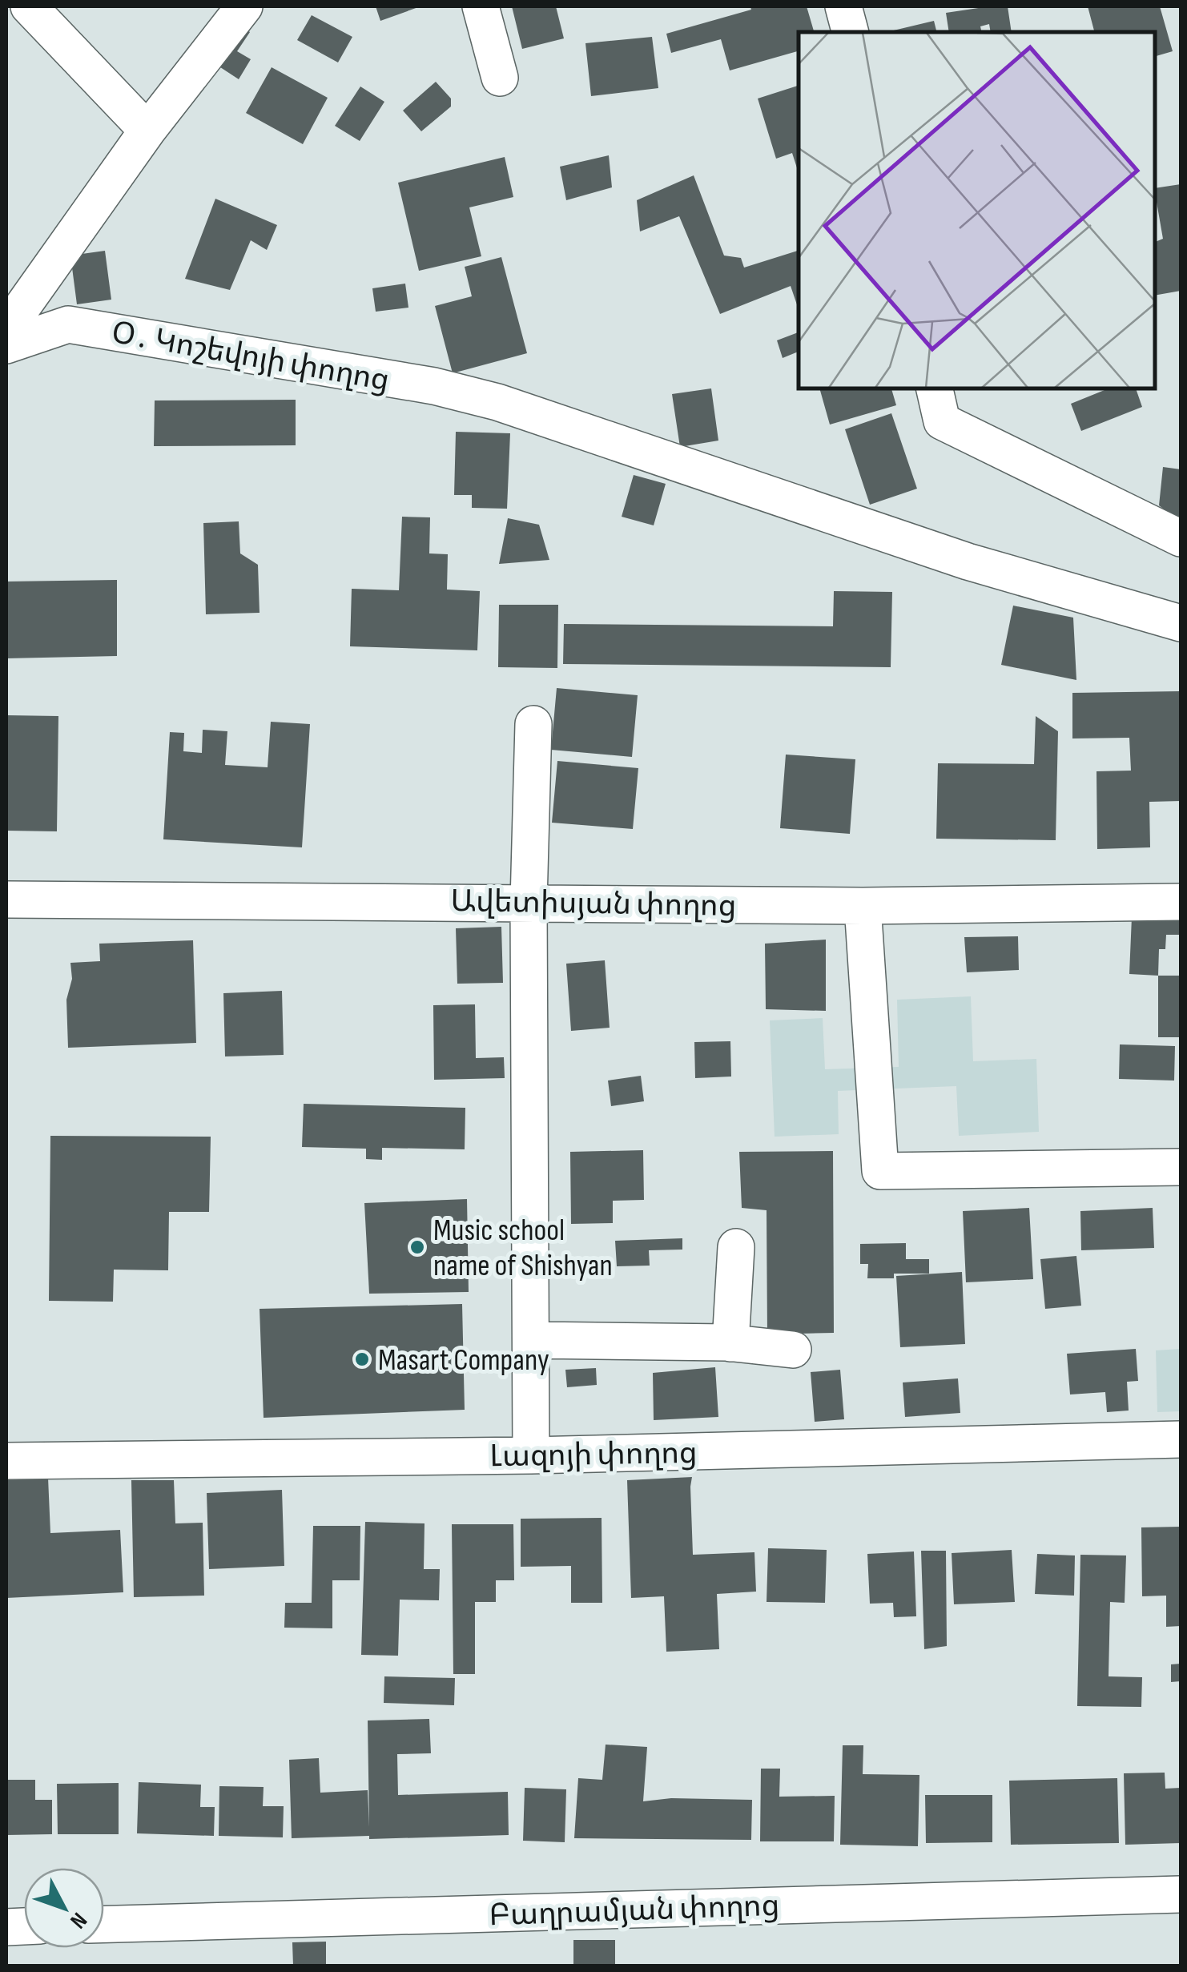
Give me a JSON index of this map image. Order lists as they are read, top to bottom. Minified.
{"streets":{"street":["Օ․ Կոշեվոյի փողոց","Ավետիսյան փողոց","Լազոյի փողոց","Բաղրամյան փողոց"]},"places":["Music school name of Shishyan","Masart Company"],"north":"bottom right"}
